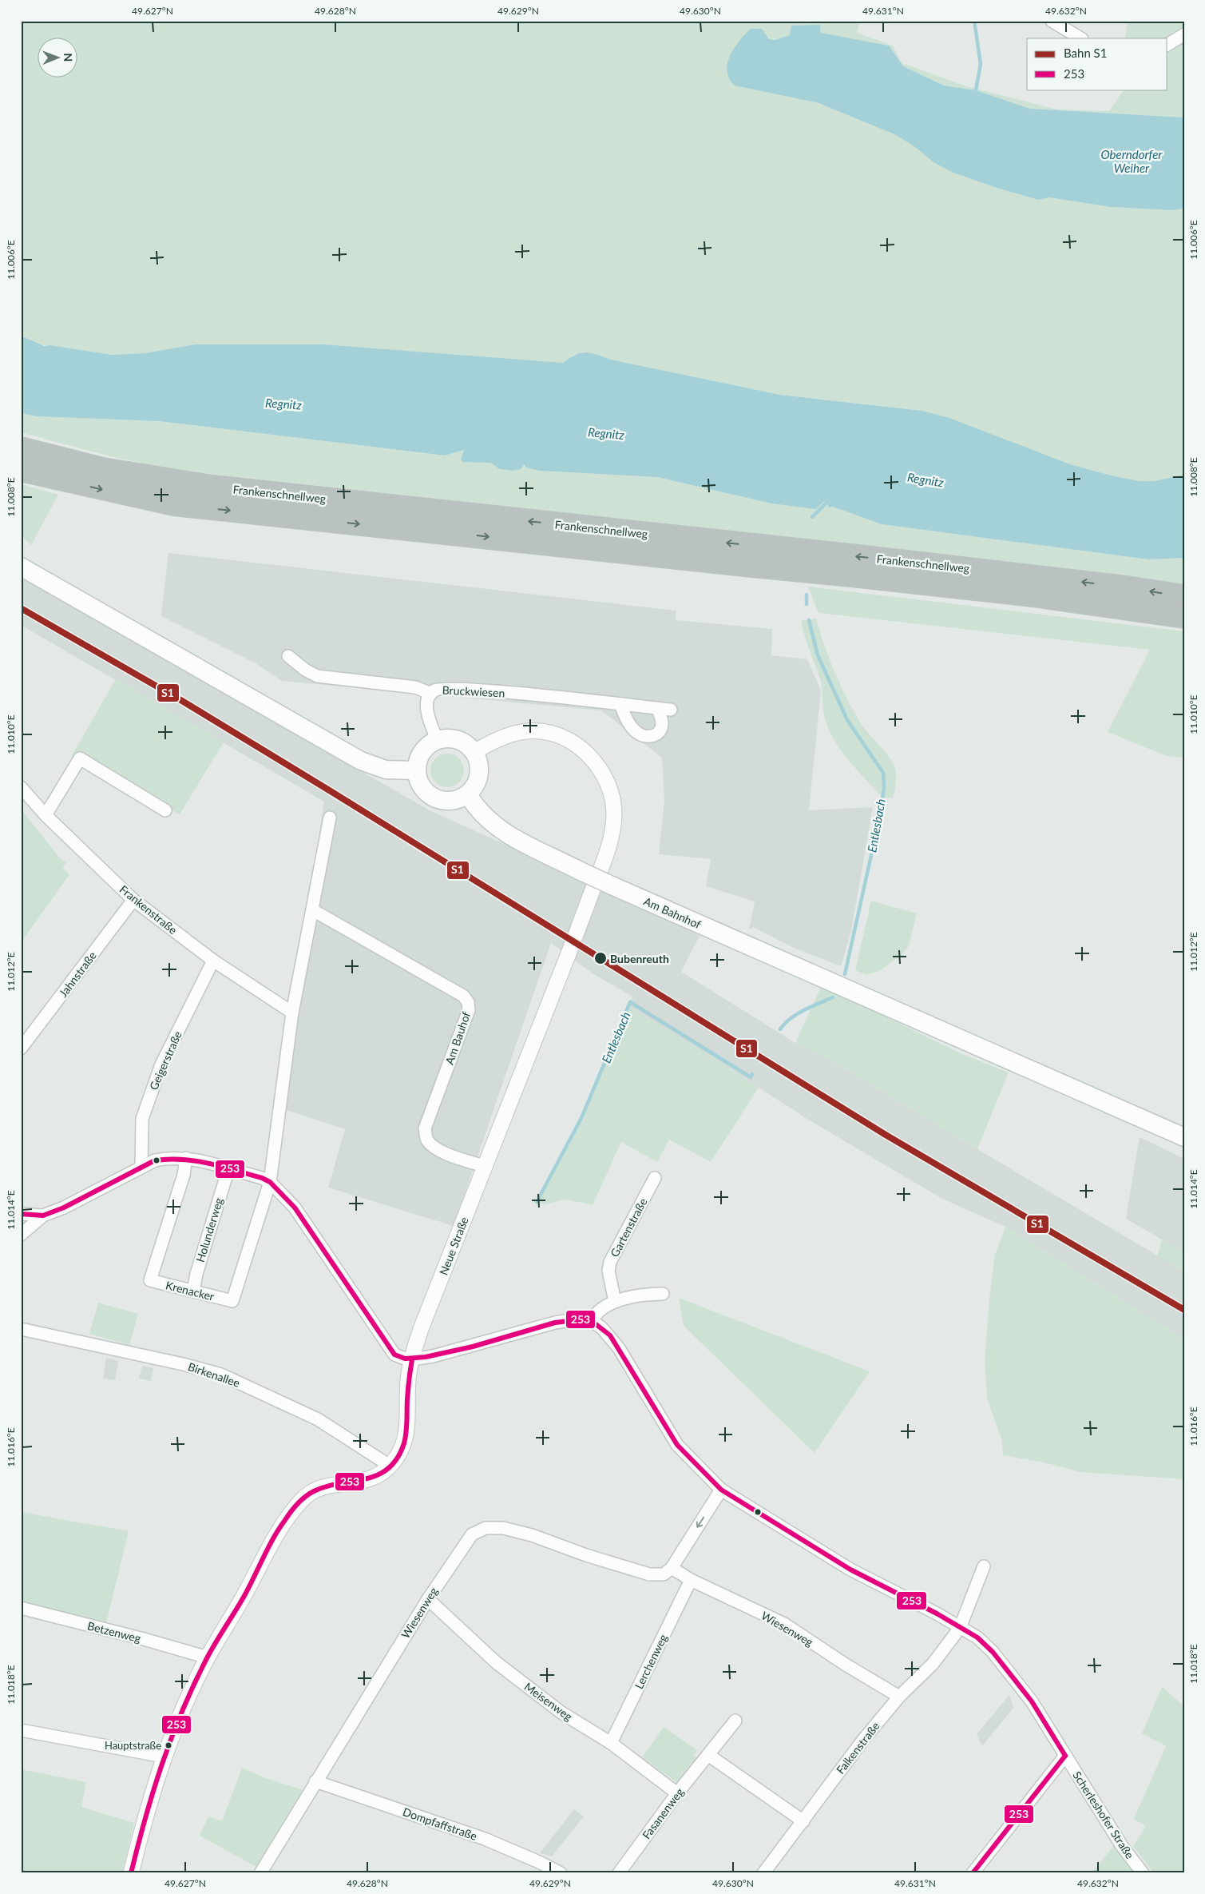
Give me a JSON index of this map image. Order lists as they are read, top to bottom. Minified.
{"streets":{"highway":["Frankenschnellweg"],"main road":["Am Bahnhof"],"street":["Bruckwiesen","Frankenstraße","Jahnstraße","Am Bauhof","Geigerstraße","Gartenstraße","Holunderweg","Neue Straße","Krenacker","Birkenallee","Wiesenweg","Betzenweg","Lerchenweg","Meisenweg","Falkenstraße","Fasanenweg","Scherleshofer Straße","Dompfaffstraße"]},"crossings":[["Frankenstraße","Jahnstraße"],["Frankenstraße","Geigerstraße"],["Am Bahnhof","Neue Straße"],["Am Bauhof","Neue Straße"],["Holunderweg","Krenacker"],["Neue Straße","Birkenallee"],["Wiesenweg","Lerchenweg"],["Wiesenweg","Meisenweg"],["Wiesenweg","Falkenstraße"],["Wiesenweg","Dompfaffstraße"],["Lerchenweg","Meisenweg"],["Meisenweg","Fasanenweg"],["Falkenstraße","Scherleshofer Straße"]],"water":["Oberndorfer Weiher","Regnitz","Entlesbach"],"places":["Bubenreuth","Hauptstraße"],"lines":["rail line S1","transit line 253"],"legend":["Bahn S1","253"],"north":"right","coordinates":["49.627°N","49.628°N","49.629°N","49.630°N","49.631°N","49.632°N","11.006°E","11.008°E","11.010°E","11.012°E","11.014°E","11.016°E","11.018°E"]}
